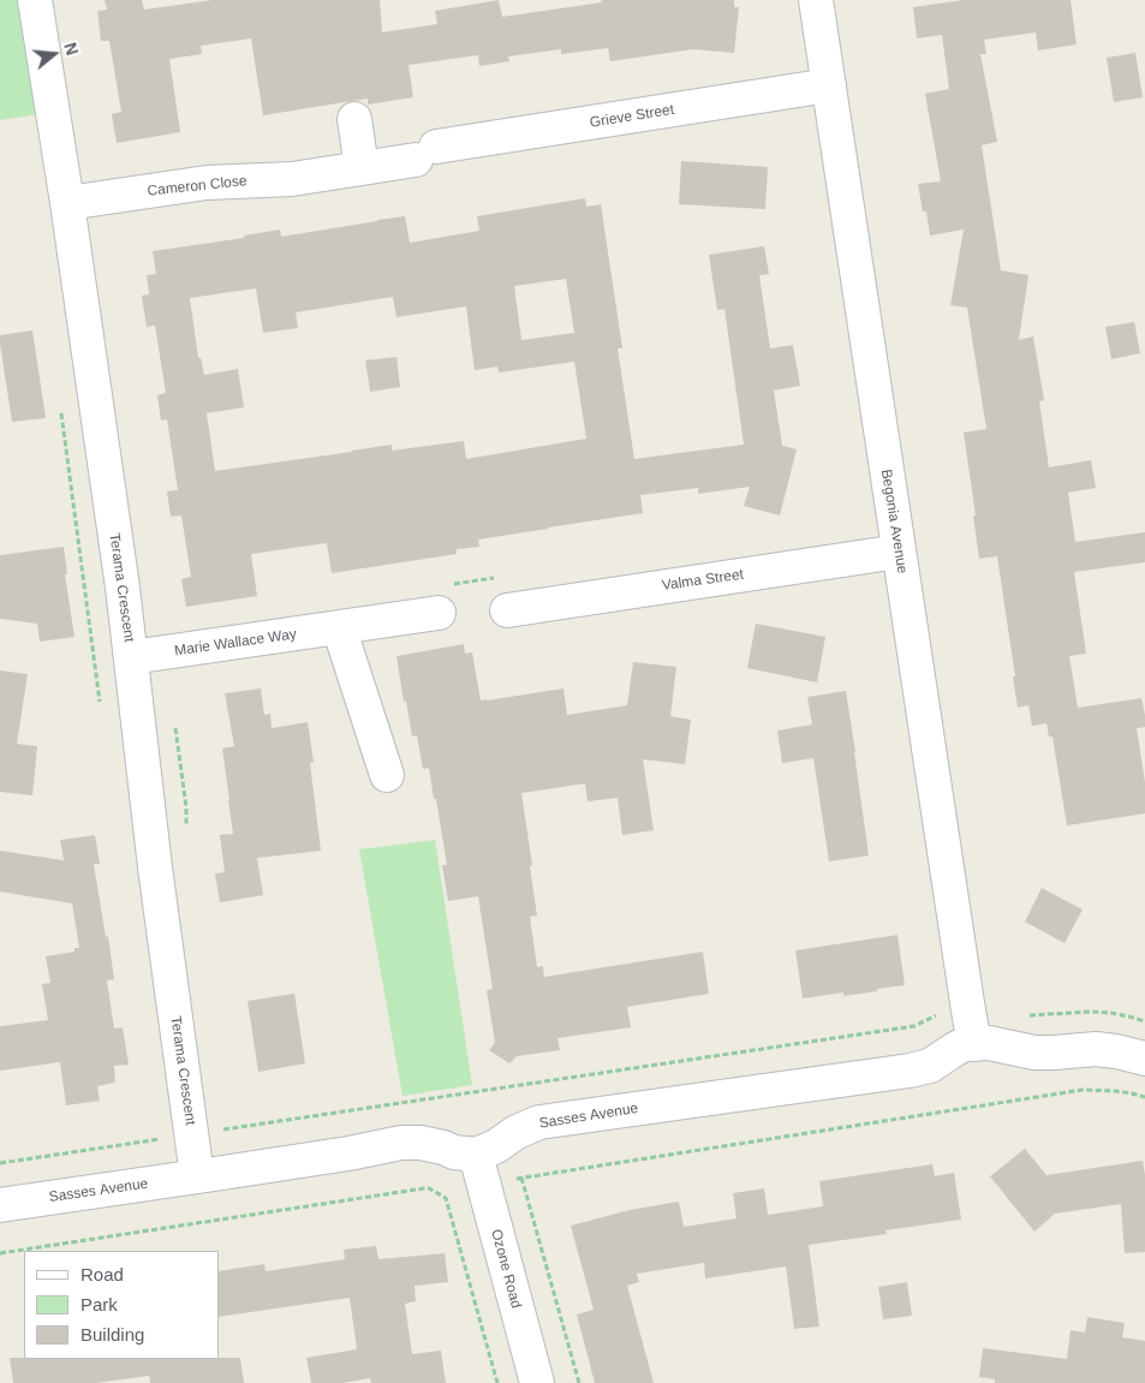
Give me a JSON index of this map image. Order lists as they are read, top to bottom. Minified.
{"streets":{"street":["Grieve Street","Cameron Close","Begonia Avenue","Valma Street","Terama Crescent","Marie Wallace Way","Sasses Avenue","Ozone Road"]},"crossings":[["Grieve Street","Cameron Close"],["Grieve Street","Begonia Avenue"],["Cameron Close","Terama Crescent"],["Begonia Avenue","Valma Street"],["Begonia Avenue","Sasses Avenue"],["Terama Crescent","Marie Wallace Way"],["Terama Crescent","Sasses Avenue"],["Sasses Avenue","Ozone Road"]],"legend":["Road","Park","Building"],"north":"right"}
